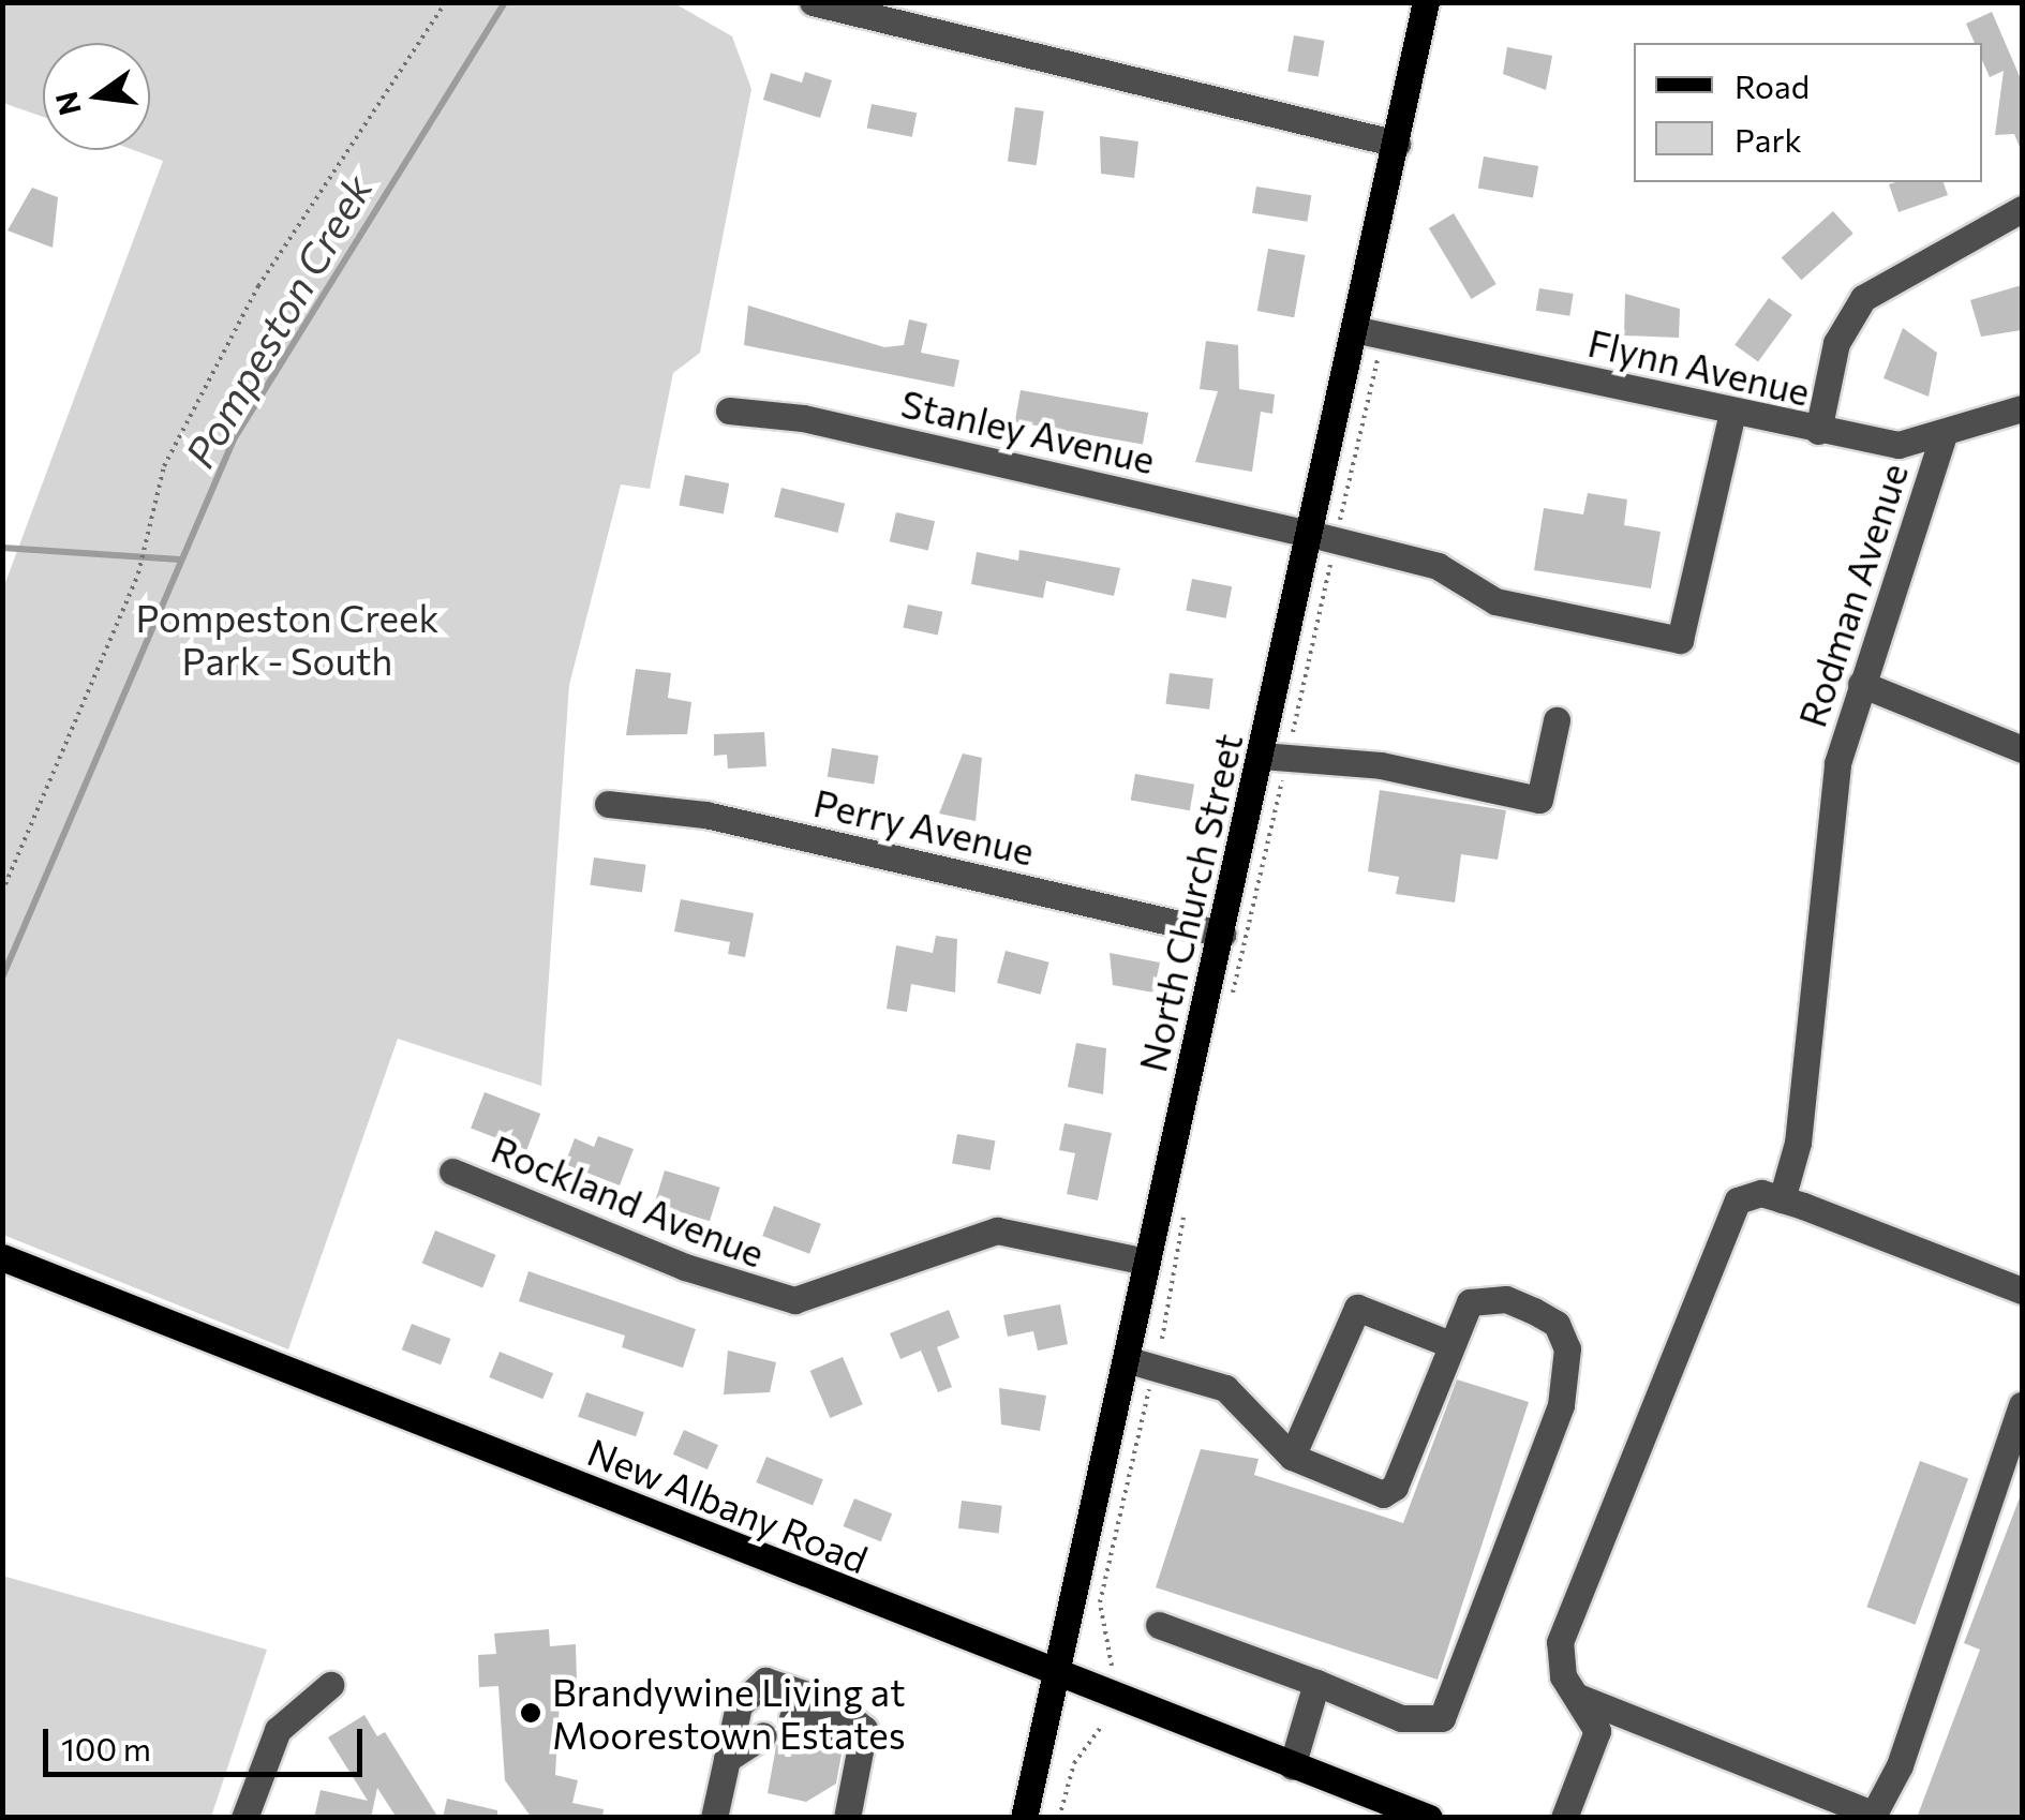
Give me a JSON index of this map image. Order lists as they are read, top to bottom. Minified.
{"streets":{"main road":["North Church Street","New Albany Road"],"street":["Flynn Avenue","Stanley Avenue","Rodman Avenue","Perry Avenue","Rockland Avenue"]},"crossings":[["Flynn Avenue","Stanley Avenue"],["Flynn Avenue","Rodman Avenue"],["Flynn Avenue","North Church Street"],["Stanley Avenue","North Church Street"],["Perry Avenue","North Church Street"],["North Church Street","Rockland Avenue"],["North Church Street","New Albany Road"]],"water":["Pompeston Creek"],"parks":["Pompeston Creek Park - South"],"places":["Brandywine Living at Moorestown Estates"],"legend":["Road","Park"],"scale_bar":"100 m","north":"left"}
